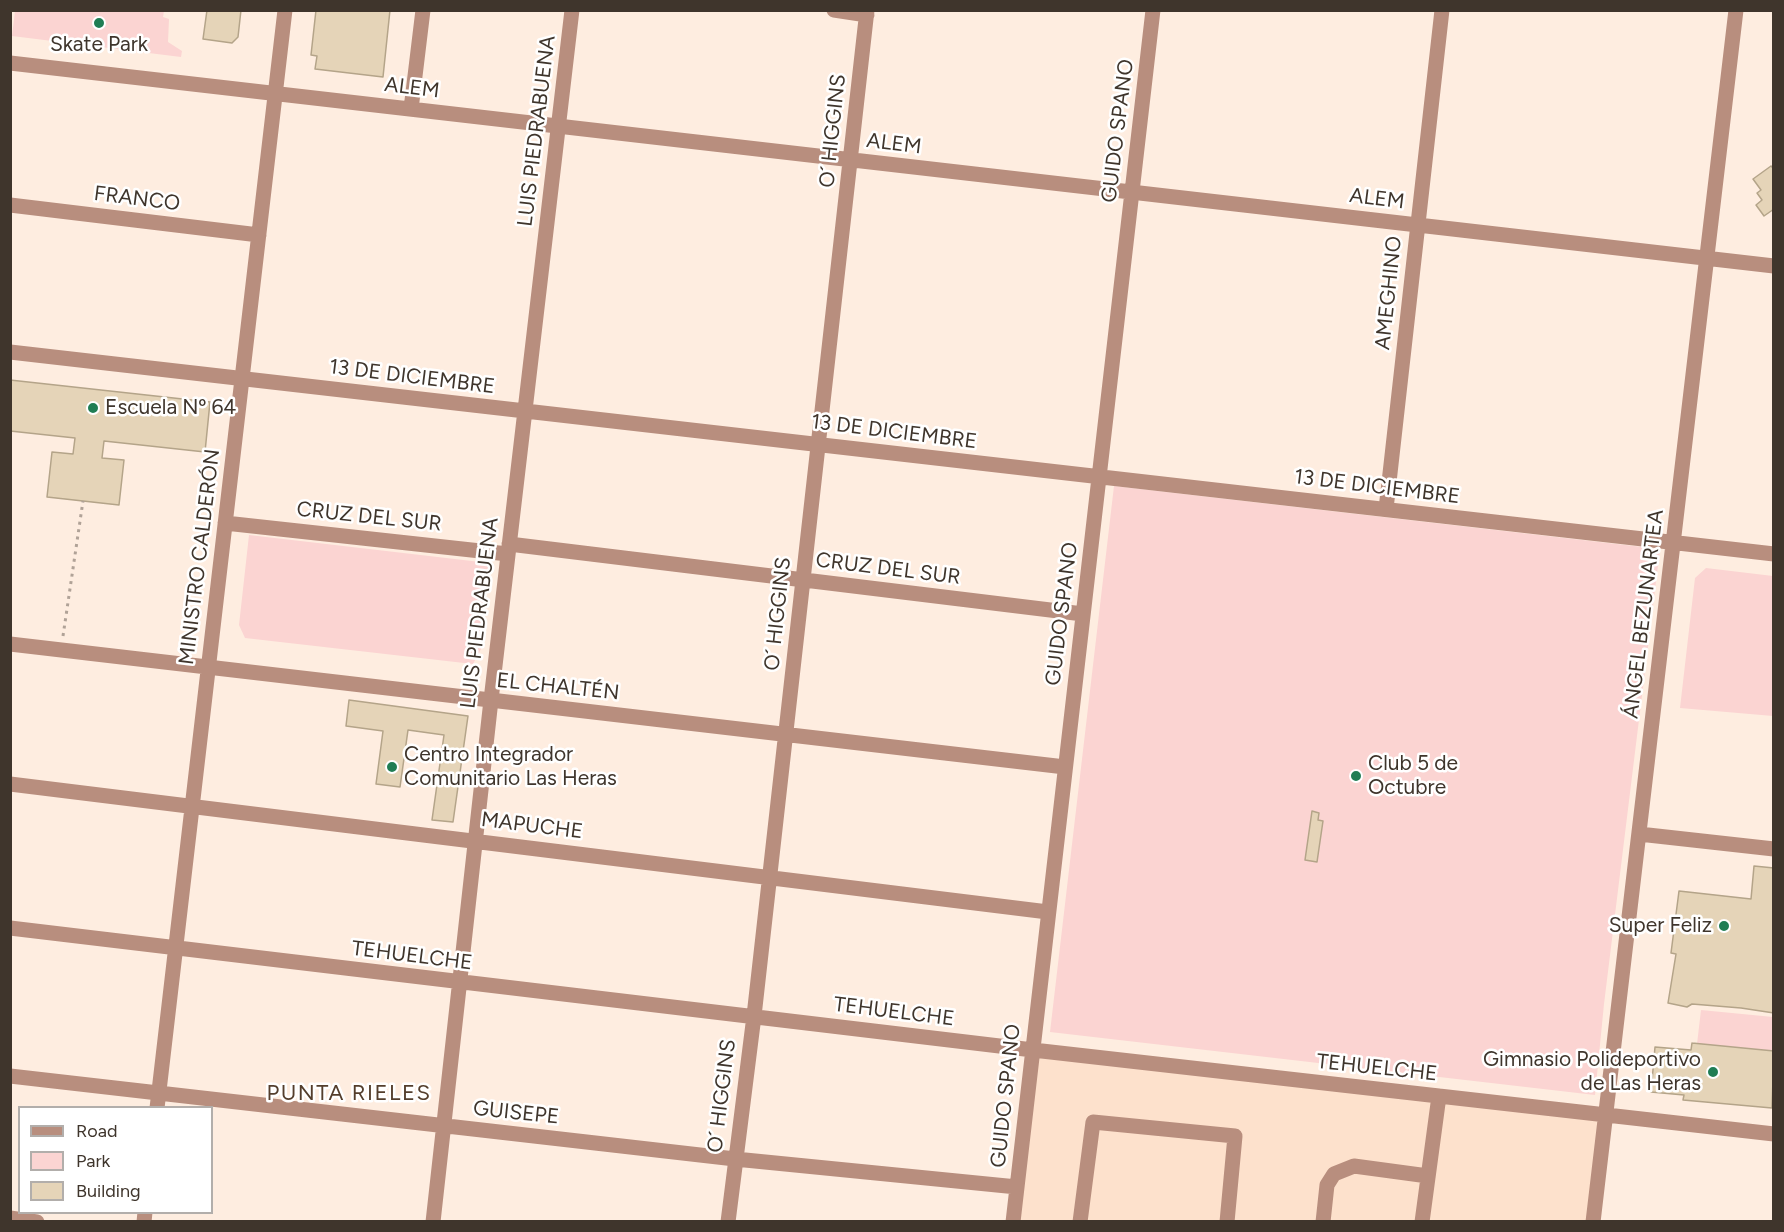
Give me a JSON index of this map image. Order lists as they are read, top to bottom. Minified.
{"streets":{"street":["ALEM","LUIS PIEDRABUENA","O´ HIGGINS","GUIDO SPANO","FRANCO","AMEGHINO","13 DE DICIEMBRE","CRUZ DEL SUR","MINISTRO CALDERÓN","ÁNGEL BEZUNARTEA","EL CHALTÉN","MAPUCHE","TEHUELCHE","GUISEPE"]},"crossings":[["ALEM","LUIS PIEDRABUENA"],["ALEM","O´ HIGGINS"],["ALEM","GUIDO SPANO"],["ALEM","AMEGHINO"],["ALEM","MINISTRO CALDERÓN"],["ALEM","ÁNGEL BEZUNARTEA"],["LUIS PIEDRABUENA","13 DE DICIEMBRE"],["LUIS PIEDRABUENA","CRUZ DEL SUR"],["LUIS PIEDRABUENA","EL CHALTÉN"],["LUIS PIEDRABUENA","MAPUCHE"],["LUIS PIEDRABUENA","TEHUELCHE"],["LUIS PIEDRABUENA","GUISEPE"],["O´ HIGGINS","13 DE DICIEMBRE"],["O´ HIGGINS","CRUZ DEL SUR"],["O´ HIGGINS","EL CHALTÉN"],["O´ HIGGINS","MAPUCHE"],["O´ HIGGINS","TEHUELCHE"],["O´ HIGGINS","GUISEPE"],["GUIDO SPANO","13 DE DICIEMBRE"],["GUIDO SPANO","CRUZ DEL SUR"],["GUIDO SPANO","EL CHALTÉN"],["GUIDO SPANO","MAPUCHE"],["GUIDO SPANO","TEHUELCHE"],["GUIDO SPANO","GUISEPE"],["FRANCO","MINISTRO CALDERÓN"],["AMEGHINO","13 DE DICIEMBRE"],["13 DE DICIEMBRE","MINISTRO CALDERÓN"],["13 DE DICIEMBRE","ÁNGEL BEZUNARTEA"],["CRUZ DEL SUR","MINISTRO CALDERÓN"],["MINISTRO CALDERÓN","EL CHALTÉN"],["MINISTRO CALDERÓN","MAPUCHE"],["MINISTRO CALDERÓN","TEHUELCHE"],["MINISTRO CALDERÓN","GUISEPE"],["ÁNGEL BEZUNARTEA","TEHUELCHE"]],"districts":["PUNTA RIELES"],"places":["Skate Park","Escuela Nº 64","Centro Integrador Comunitario Las Heras","Club 5 de Octubre","Super Feliz","Gimnasio Polideportivo de Las Heras"],"legend":["Road","Park","Building"]}
